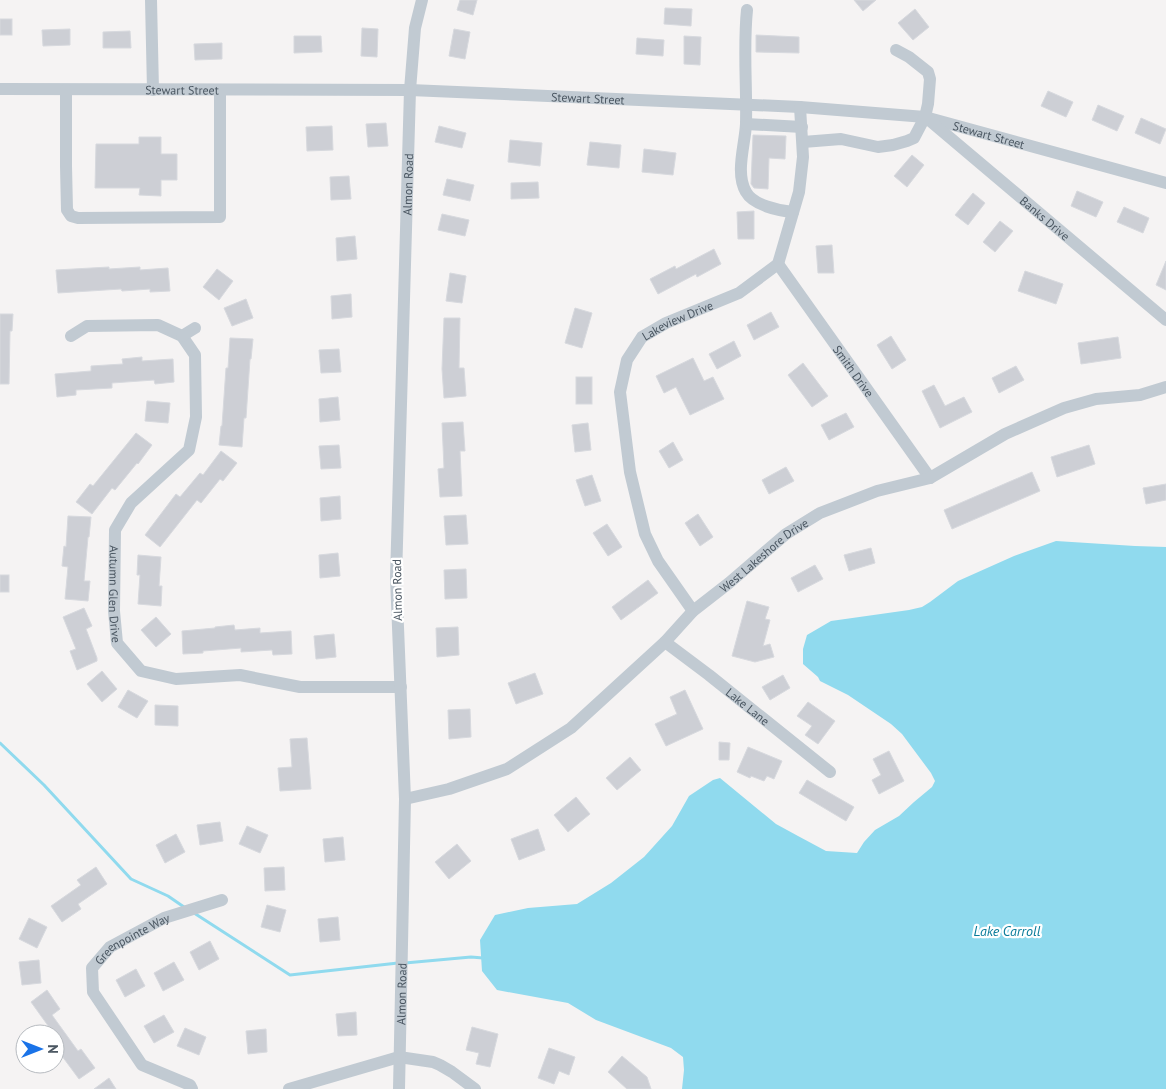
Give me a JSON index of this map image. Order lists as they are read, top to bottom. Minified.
{"streets":{"street":["Stewart Street","Almon Road","Banks Drive","Lakeview Drive","Smith Drive","West Lakeshore Drive","Autumn Glen Drive","Lake Lane","Greenpointe Way"]},"crossings":[["Stewart Street","Almon Road"],["Stewart Street","Banks Drive"],["Almon Road","West Lakeshore Drive"],["Almon Road","Autumn Glen Drive"],["Lakeview Drive","Smith Drive"],["Lakeview Drive","West Lakeshore Drive"],["Smith Drive","West Lakeshore Drive"],["West Lakeshore Drive","Lake Lane"]],"water":["Lake Carroll"],"north":"right"}
